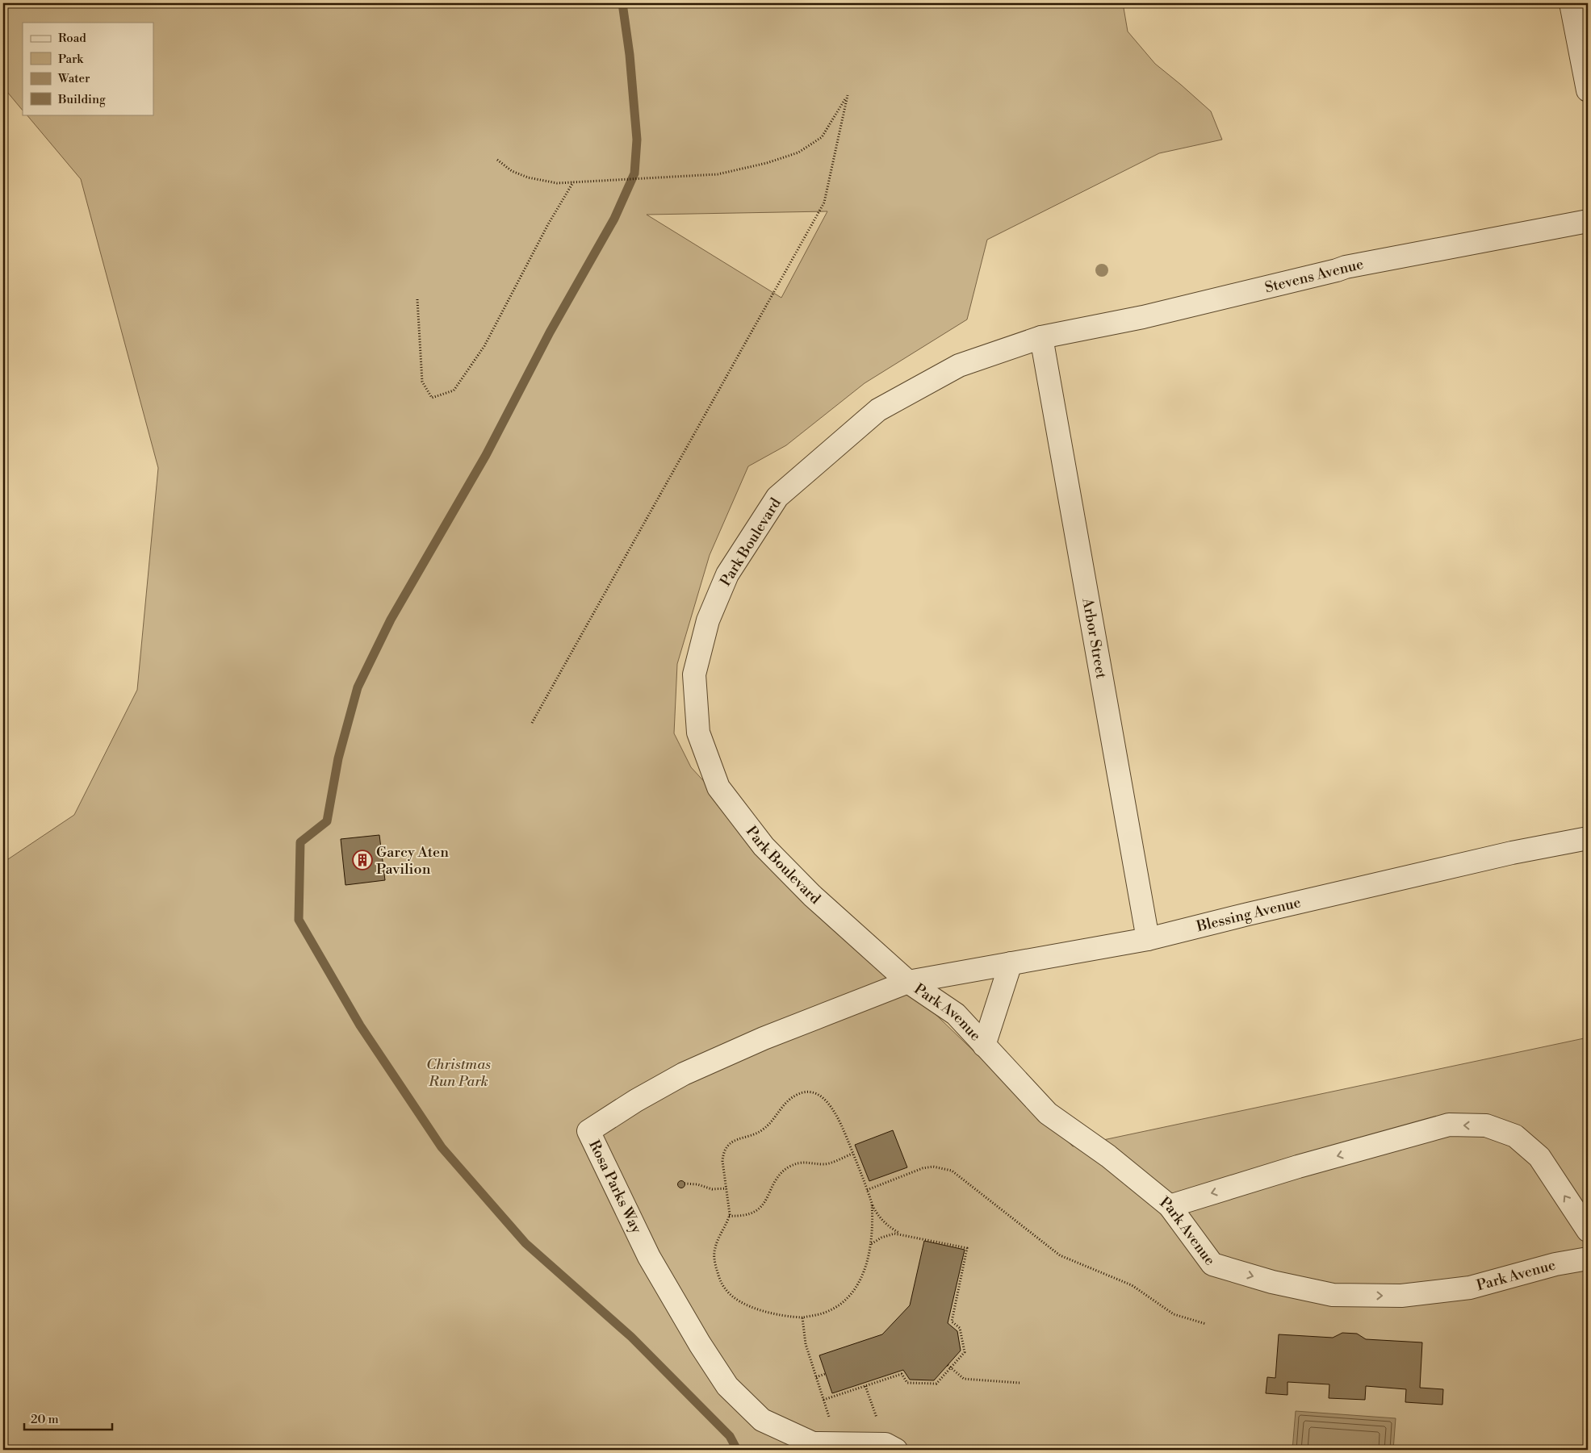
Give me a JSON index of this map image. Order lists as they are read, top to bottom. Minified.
{"streets":{"street":["Stevens Avenue","Park Boulevard","Arbor Street","Blessing Avenue","Park Avenue","Rosa Parks Way"]},"crossings":[["Stevens Avenue","Park Boulevard"],["Stevens Avenue","Arbor Street"],["Park Boulevard","Arbor Street"],["Park Boulevard","Blessing Avenue"],["Park Boulevard","Park Avenue"],["Park Boulevard","Rosa Parks Way"],["Arbor Street","Blessing Avenue"],["Blessing Avenue","Park Avenue"],["Blessing Avenue","Rosa Parks Way"],["Park Avenue","Rosa Parks Way"]],"one_way":["Park Avenue"],"parks":["Christmas Run Park"],"places":{"building":["Garcy Aten Pavilion"]},"legend":["Road","Park","Water","Building"],"scale_bar":"20 m"}
